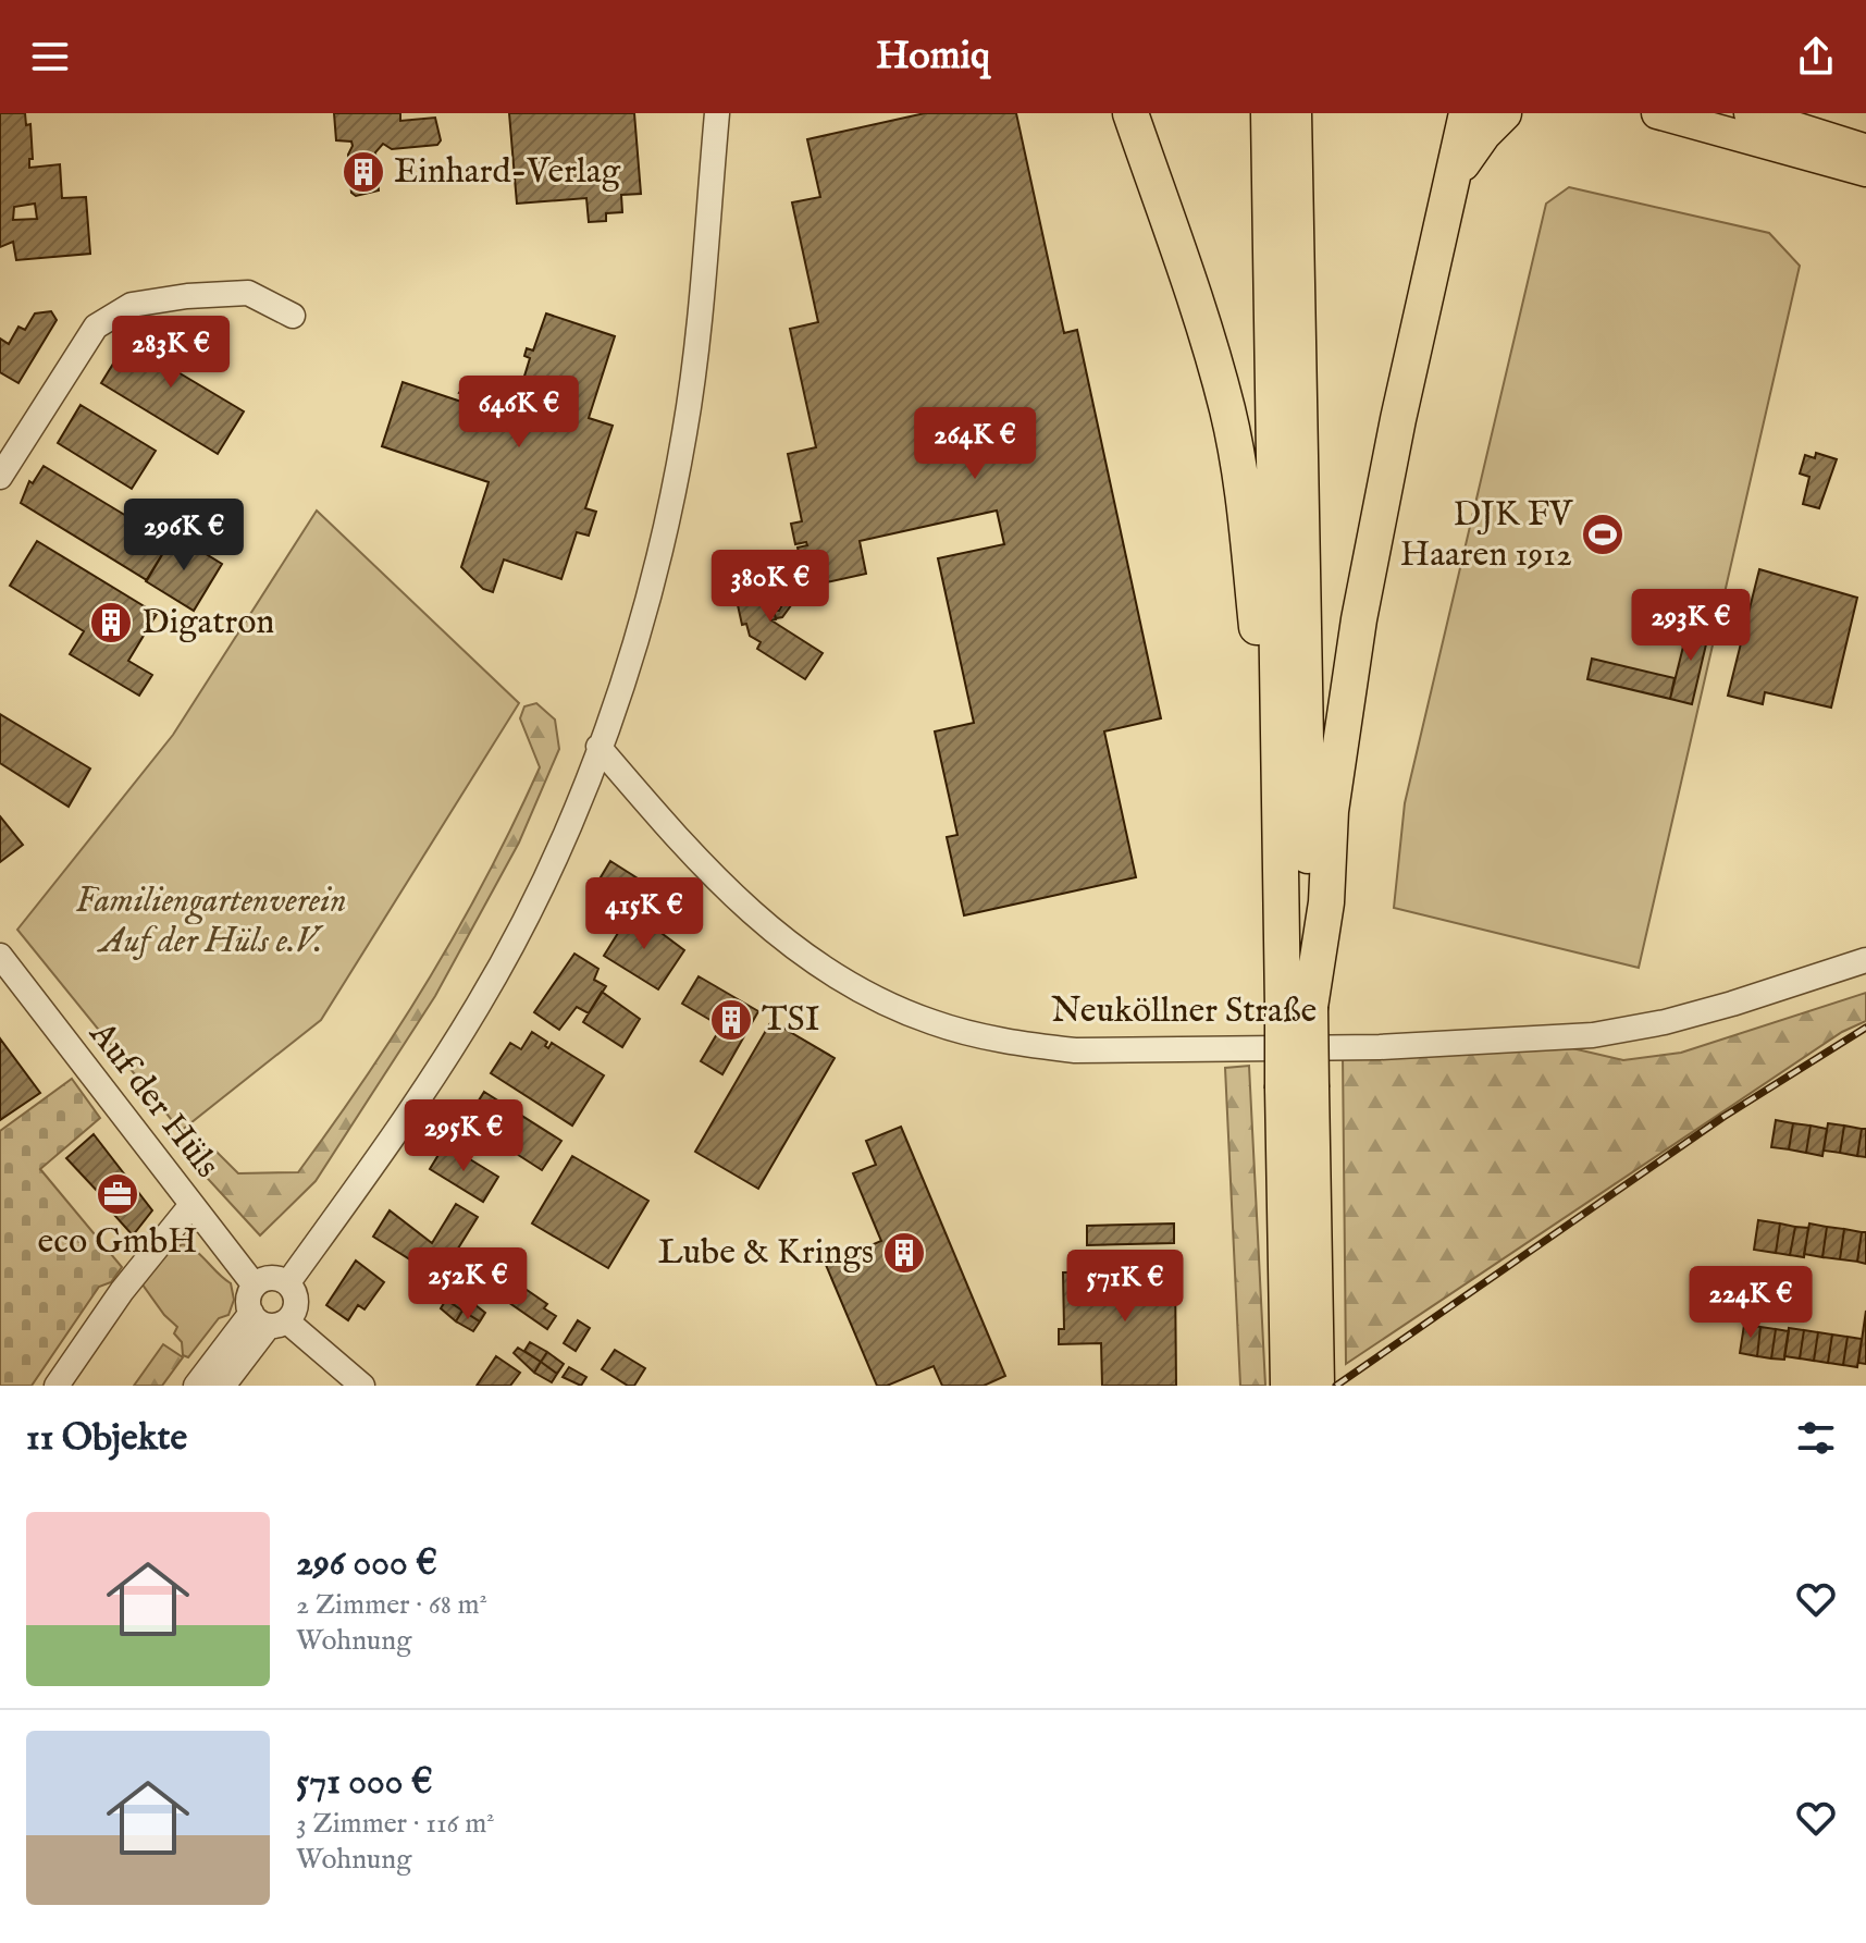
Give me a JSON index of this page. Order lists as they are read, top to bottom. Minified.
{"streets":{"street":["Neuköllner Straße","Auf der Hüls"]},"parks":["Familiengartenverein Auf der Hüls e.V."],"places":{"building":["Einhard-Verlag","Digatron","TSI","Lube & Krings"],"sports":["DJK FV Haaren 1912"],"office":["eco GmbH"]},"page":{"header":"Homiq","price":["283K €","646K €","264K €","296K €","380K €","293K €","415K €","295K €","252K €","571K €","224K €"],"heading":"11 Objekte","list":[{"name":"296 000 €","note":"2 Zimmer · 68 m² · Wohnung"},{"name":"571 000 €","note":"3 Zimmer · 116 m² · Wohnung"}]}}
